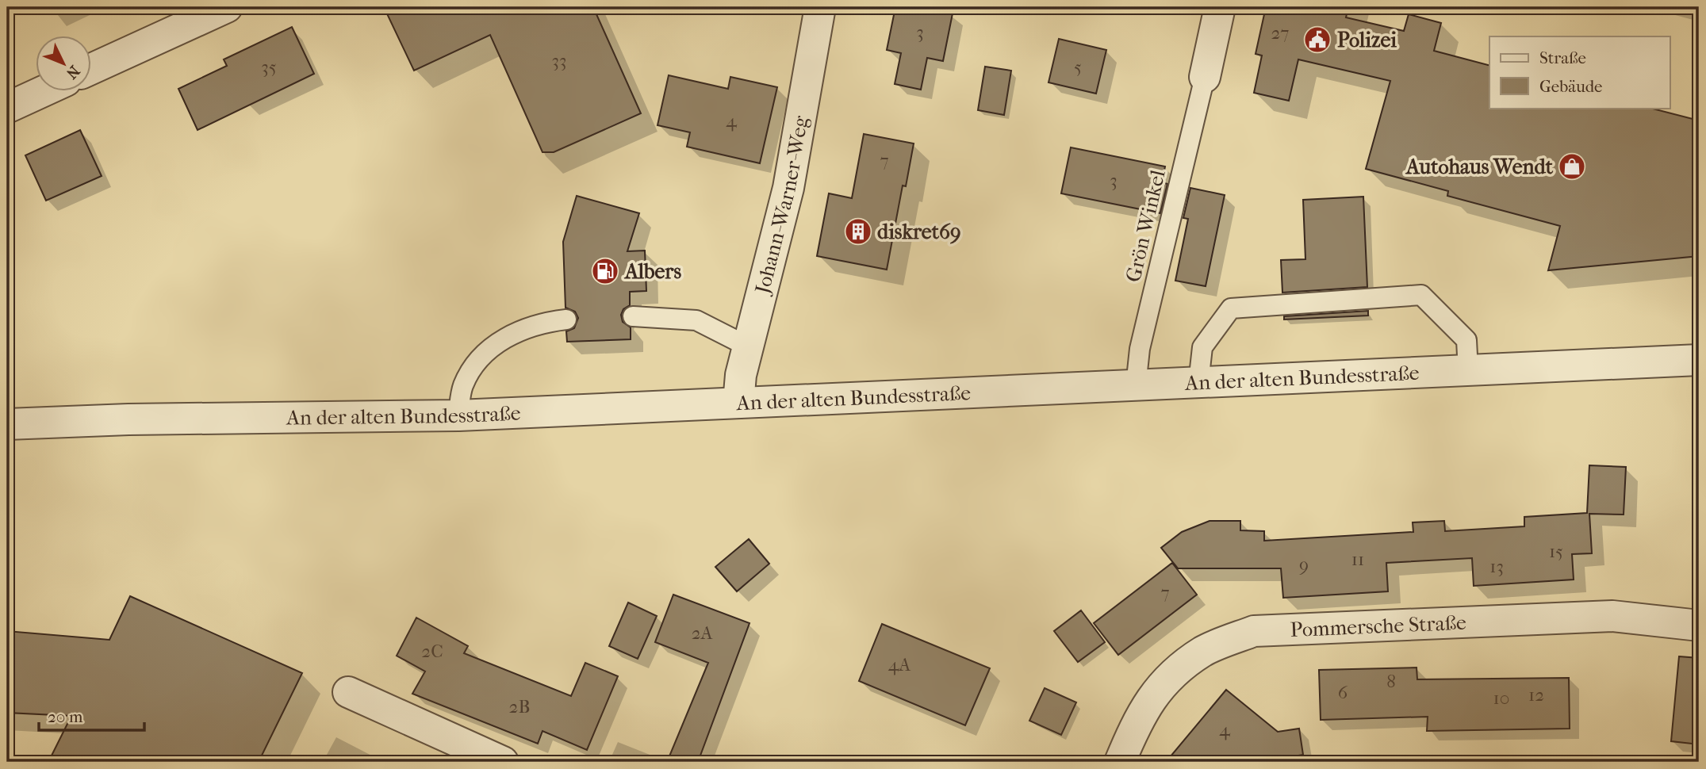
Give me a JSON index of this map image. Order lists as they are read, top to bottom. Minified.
{"streets":{"street":["Johann-Warner-Weg","An der alten Bundesstraße","Pommersche Straße"],"lane":["Grön Winkel"]},"crossings":[["Johann-Warner-Weg","An der alten Bundesstraße"],["Grön Winkel","An der alten Bundesstraße"]],"places":{"public building":["Polizei"],"shop":["Autohaus Wendt"],"building":["diskret69"],"fuel station":["Albers"]},"house_numbers":["3","27","33","35","5","4","7","3","15","11","9","13","7","2A","2C","4A","8","6","12","10","2B","4"],"legend":["Straße","Gebäude"],"scale_bar":"20 m","north":"bottom right"}
